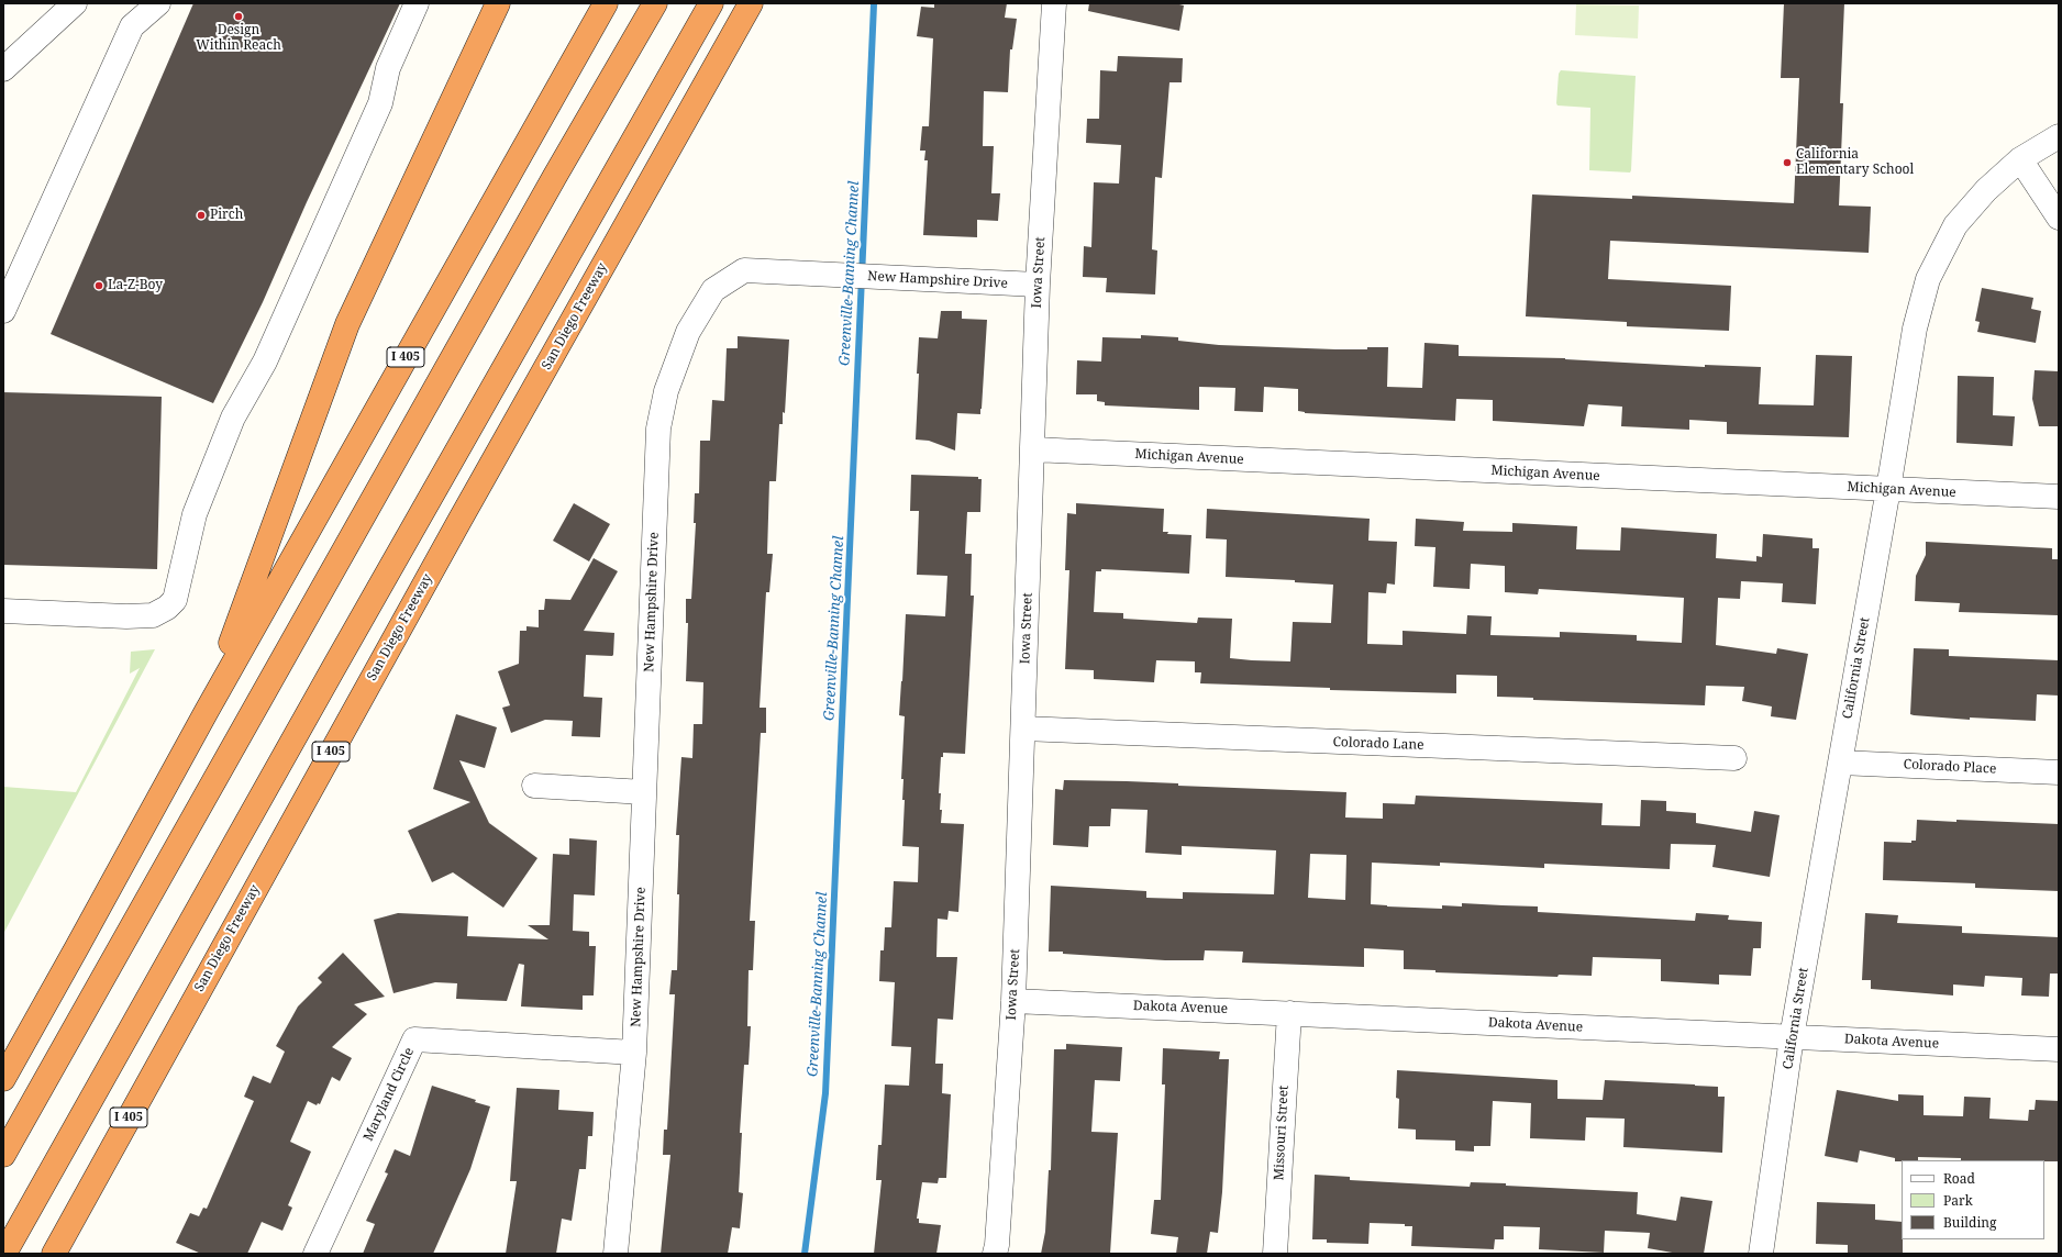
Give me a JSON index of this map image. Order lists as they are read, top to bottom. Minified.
{"streets":{"highway":["San Diego Freeway","I 405"],"street":["Iowa Street","New Hampshire Drive","Michigan Avenue","California Street","Colorado Lane","Colorado Place","Dakota Avenue","Maryland Circle","Missouri Street"]},"crossings":[["Iowa Street","New Hampshire Drive"],["Iowa Street","Michigan Avenue"],["Iowa Street","Colorado Lane"],["Iowa Street","Dakota Avenue"],["New Hampshire Drive","Maryland Circle"],["Michigan Avenue","California Street"],["California Street","Colorado Place"],["California Street","Dakota Avenue"],["Dakota Avenue","Missouri Street"]],"water":["Greenville-Banning Channel"],"places":["Design Within Reach","California Elementary School","Pirch","La-Z-Boy"],"legend":["Road","Park","Building"]}
